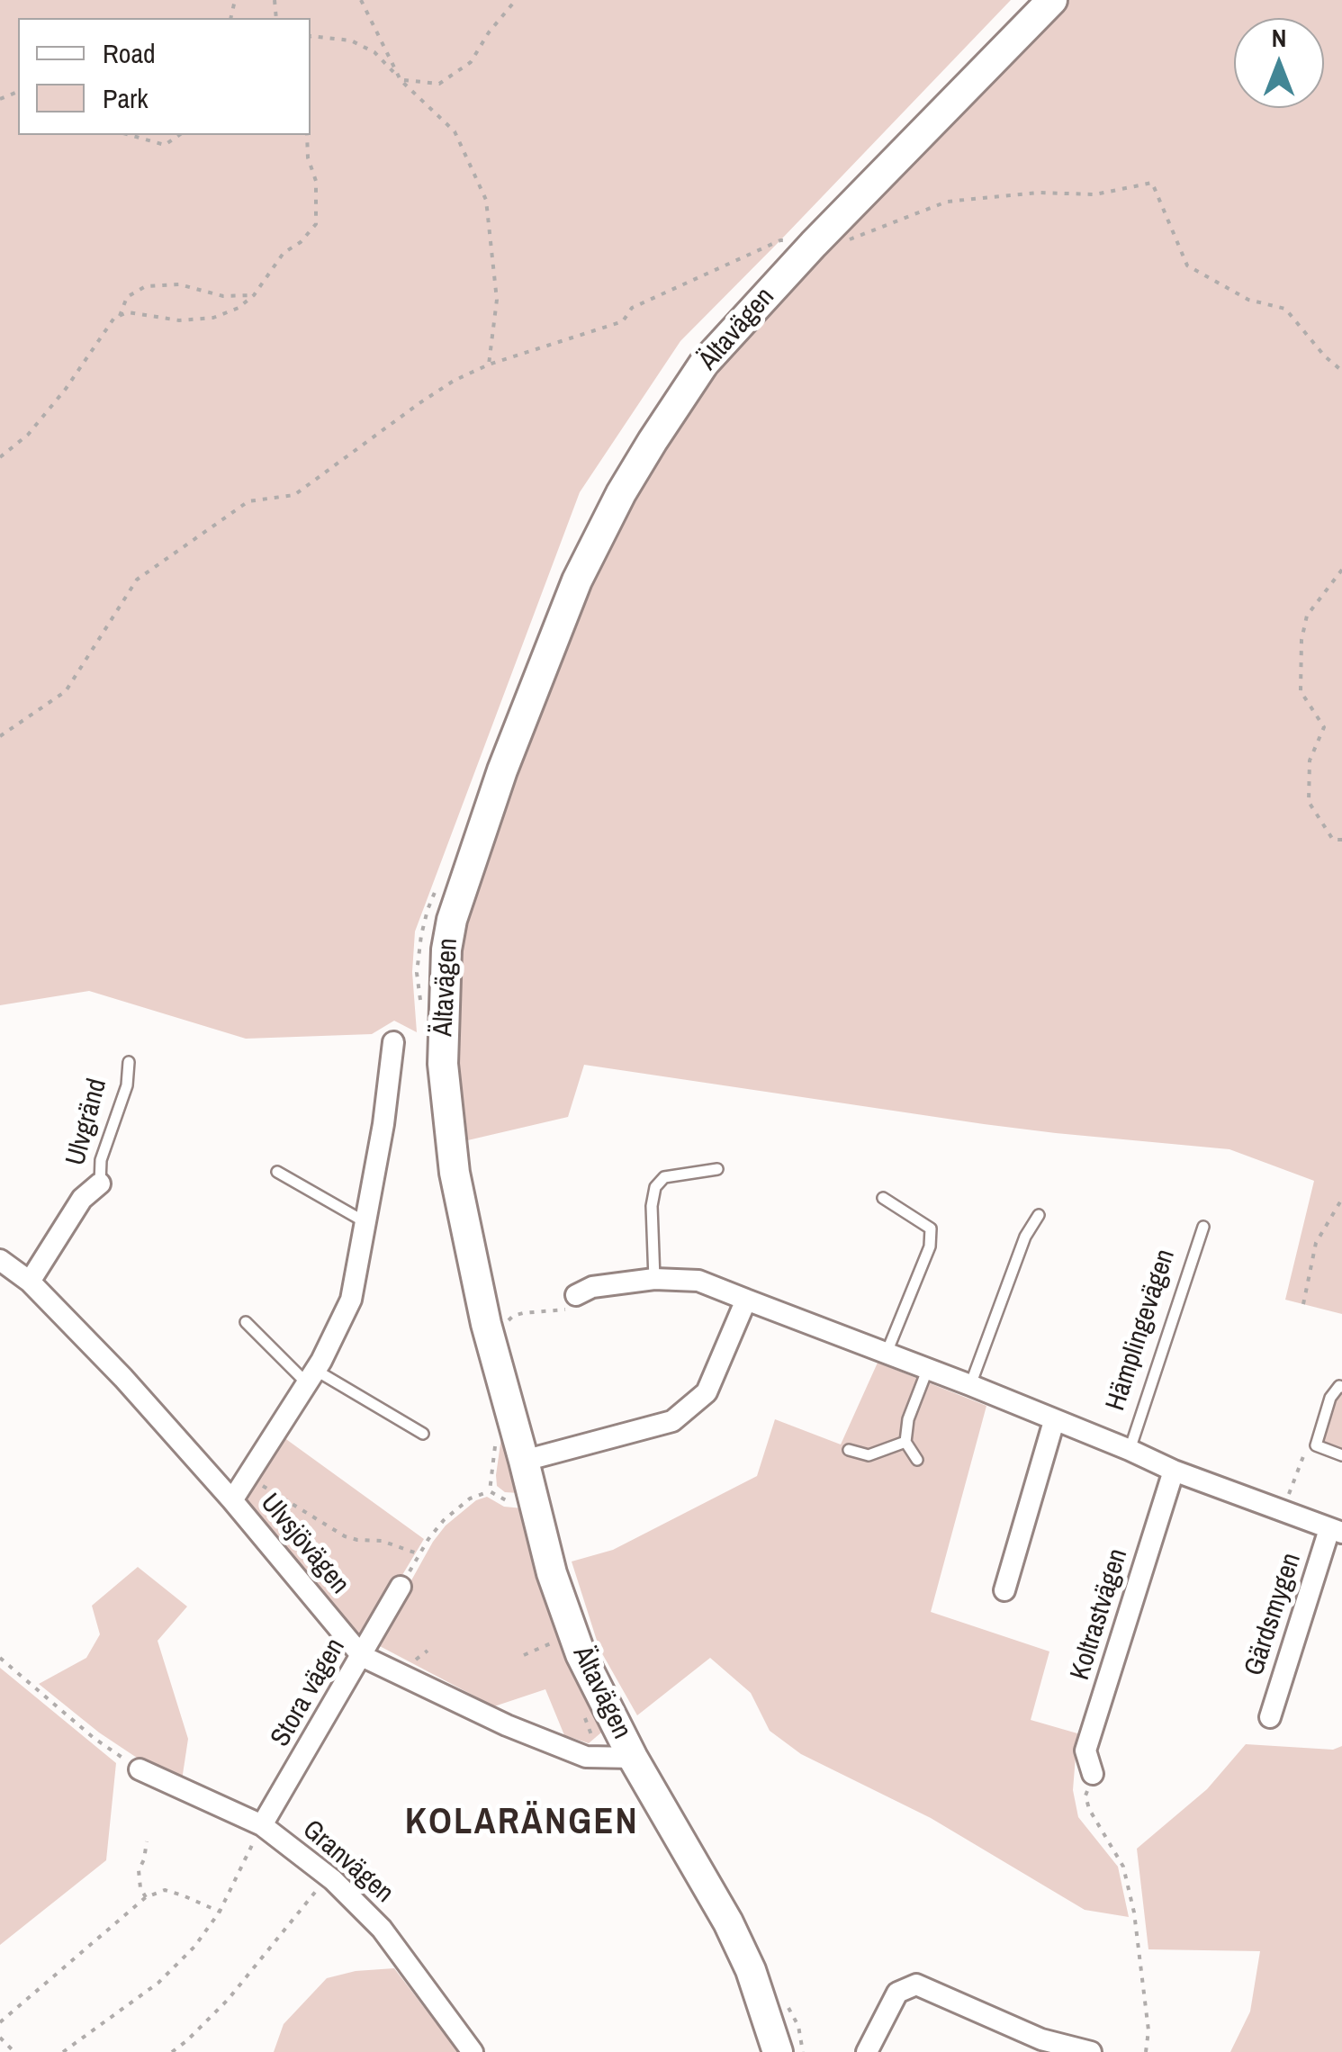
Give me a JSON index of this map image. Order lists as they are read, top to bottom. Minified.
{"streets":{"main road":["Ältavägen"],"street":["Ulvgränd","Hämplingevägen","Ulvsjövägen","Koltrastvägen","Gärdsmygen","Stora vägen","Granvägen"]},"crossings":[["Ältavägen","Ulvsjövägen"],["Ulvgränd","Ulvsjövägen"],["Hämplingevägen","Koltrastvägen"],["Hämplingevägen","Gärdsmygen"],["Ulvsjövägen","Stora vägen"],["Stora vägen","Granvägen"]],"districts":["KOLARÄNGEN"],"legend":["Road","Park"],"north":"top"}
